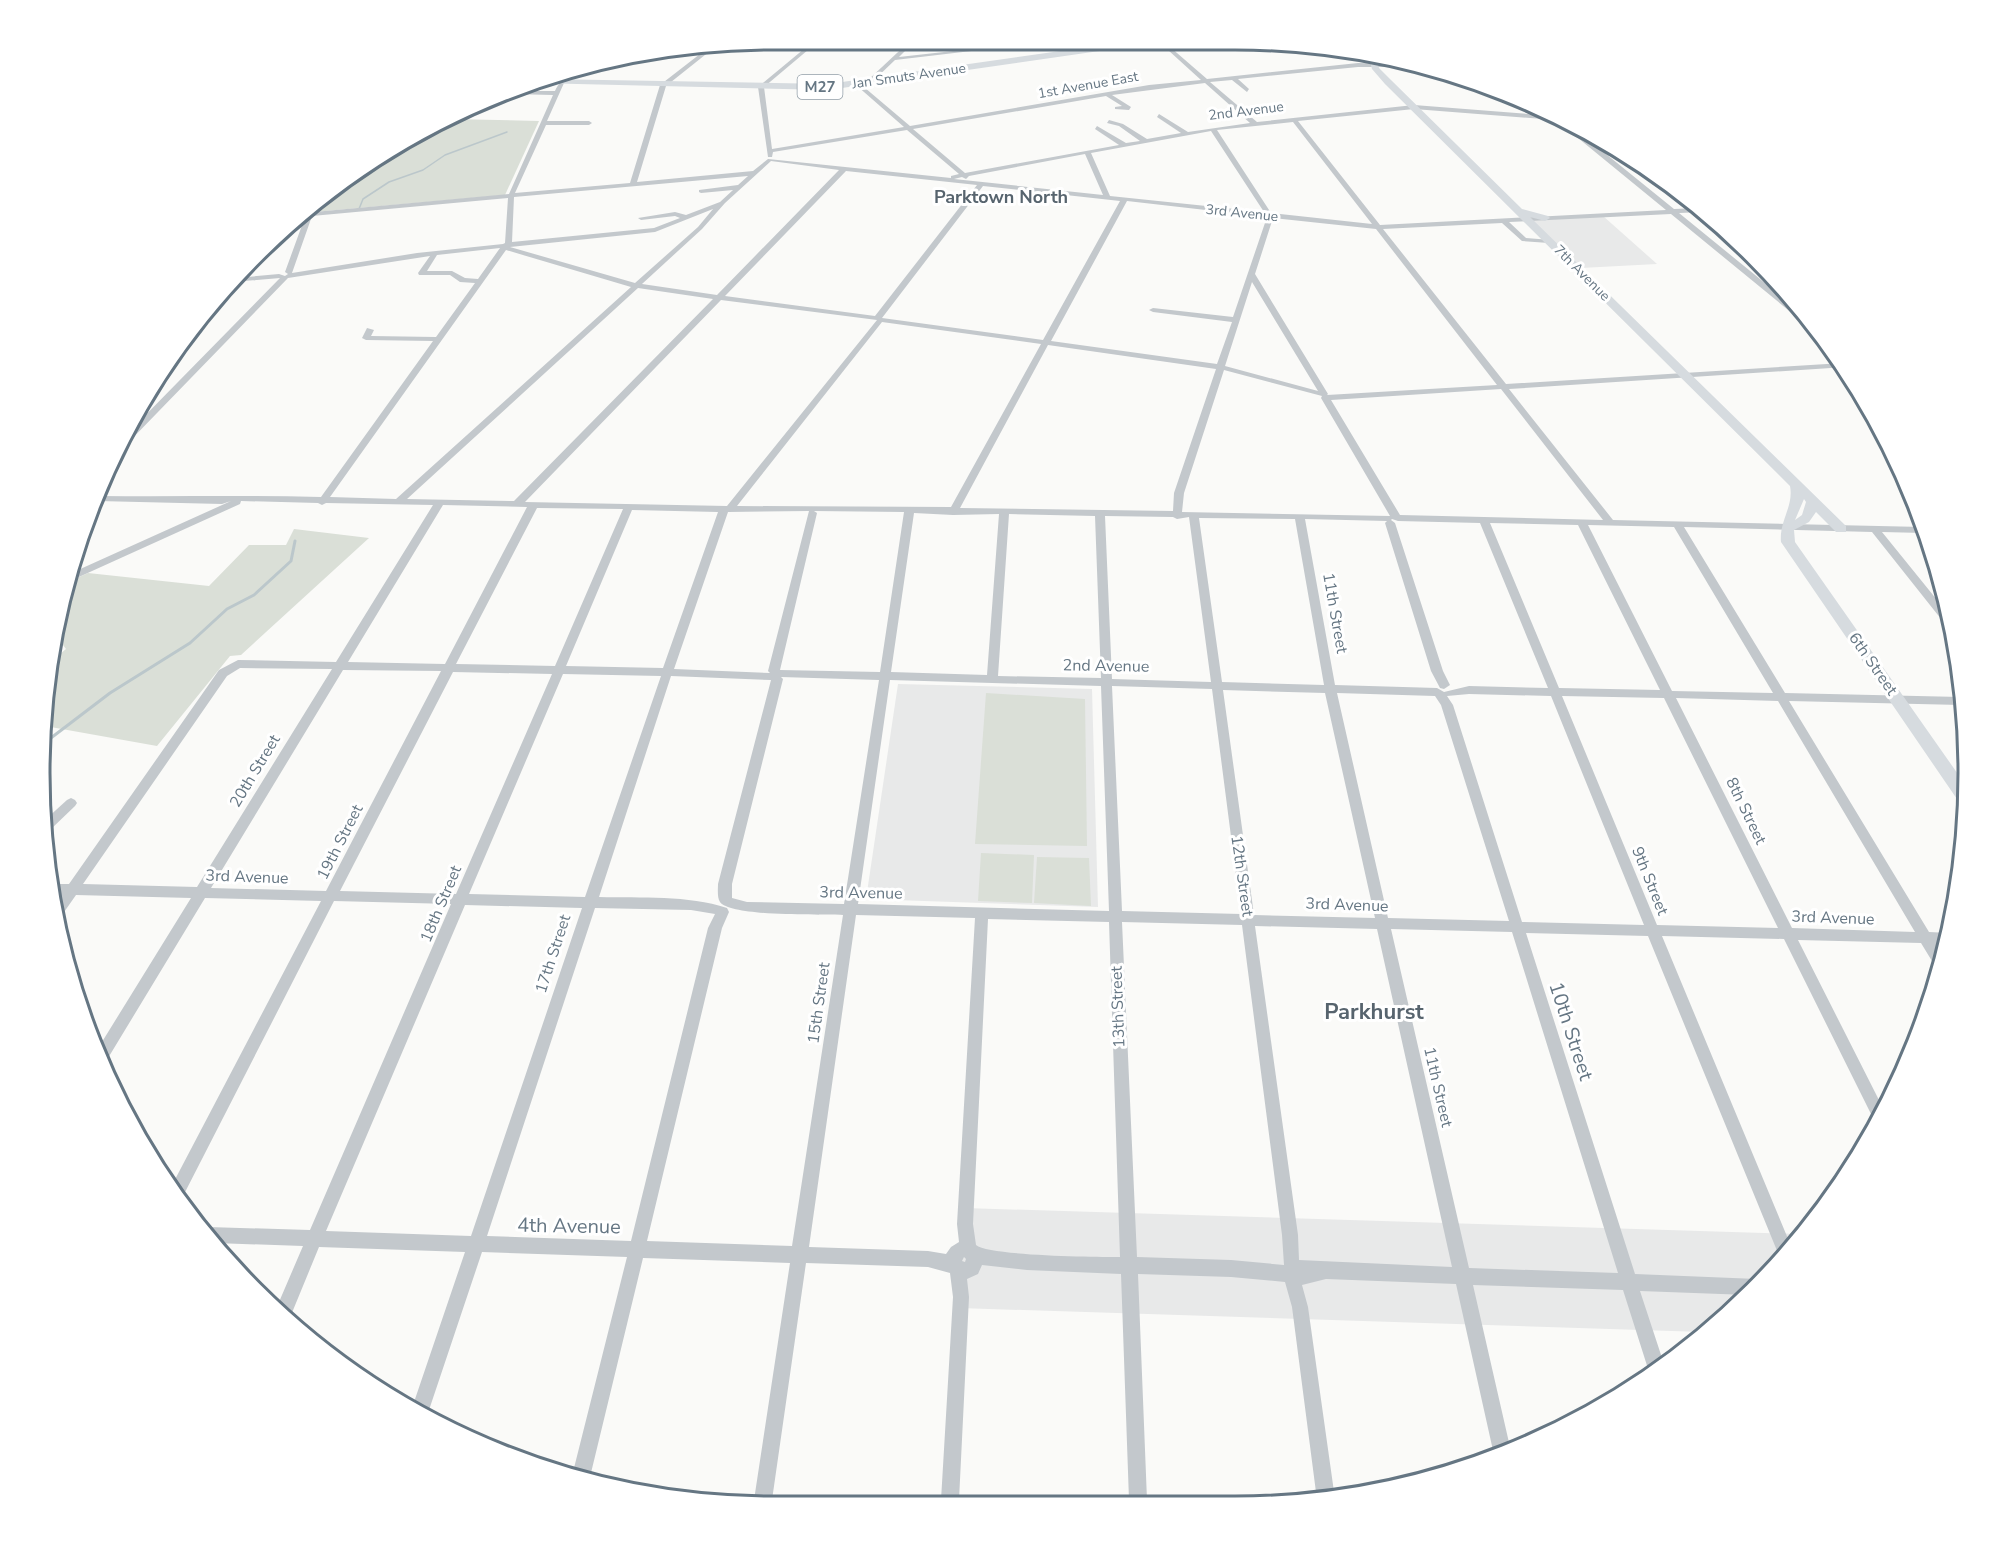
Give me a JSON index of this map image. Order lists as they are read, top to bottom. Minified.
{"streets":{"main road":["Jan Smuts Avenue","M27","7th Avenue","6th Street"],"street":["1st Avenue East","2nd Avenue","3rd Avenue","11th Street","20th Street","8th Street","19th Street","12th Street","9th Street","18th Street","17th Street","15th Street","13th Street","10th Street","4th Avenue"]},"crossings":[["1st Avenue East","3rd Avenue"],["2nd Avenue","3rd Avenue"],["2nd Avenue","7th Avenue"],["2nd Avenue","11th Street"],["2nd Avenue","6th Street"],["2nd Avenue","20th Street"],["2nd Avenue","8th Street"],["2nd Avenue","19th Street"],["2nd Avenue","12th Street"],["2nd Avenue","9th Street"],["2nd Avenue","18th Street"],["2nd Avenue","17th Street"],["2nd Avenue","15th Street"],["2nd Avenue","13th Street"],["2nd Avenue","10th Street"],["3rd Avenue","7th Avenue"],["3rd Avenue","11th Street"],["3rd Avenue","20th Street"],["3rd Avenue","8th Street"],["3rd Avenue","19th Street"],["3rd Avenue","12th Street"],["3rd Avenue","9th Street"],["3rd Avenue","18th Street"],["3rd Avenue","17th Street"],["3rd Avenue","15th Street"],["3rd Avenue","13th Street"],["3rd Avenue","10th Street"],["11th Street","4th Avenue"],["12th Street","4th Avenue"],["18th Street","4th Avenue"],["17th Street","4th Avenue"],["15th Street","4th Avenue"],["13th Street","4th Avenue"],["10th Street","4th Avenue"]],"districts":["Parktown North","Parkhurst"]}
